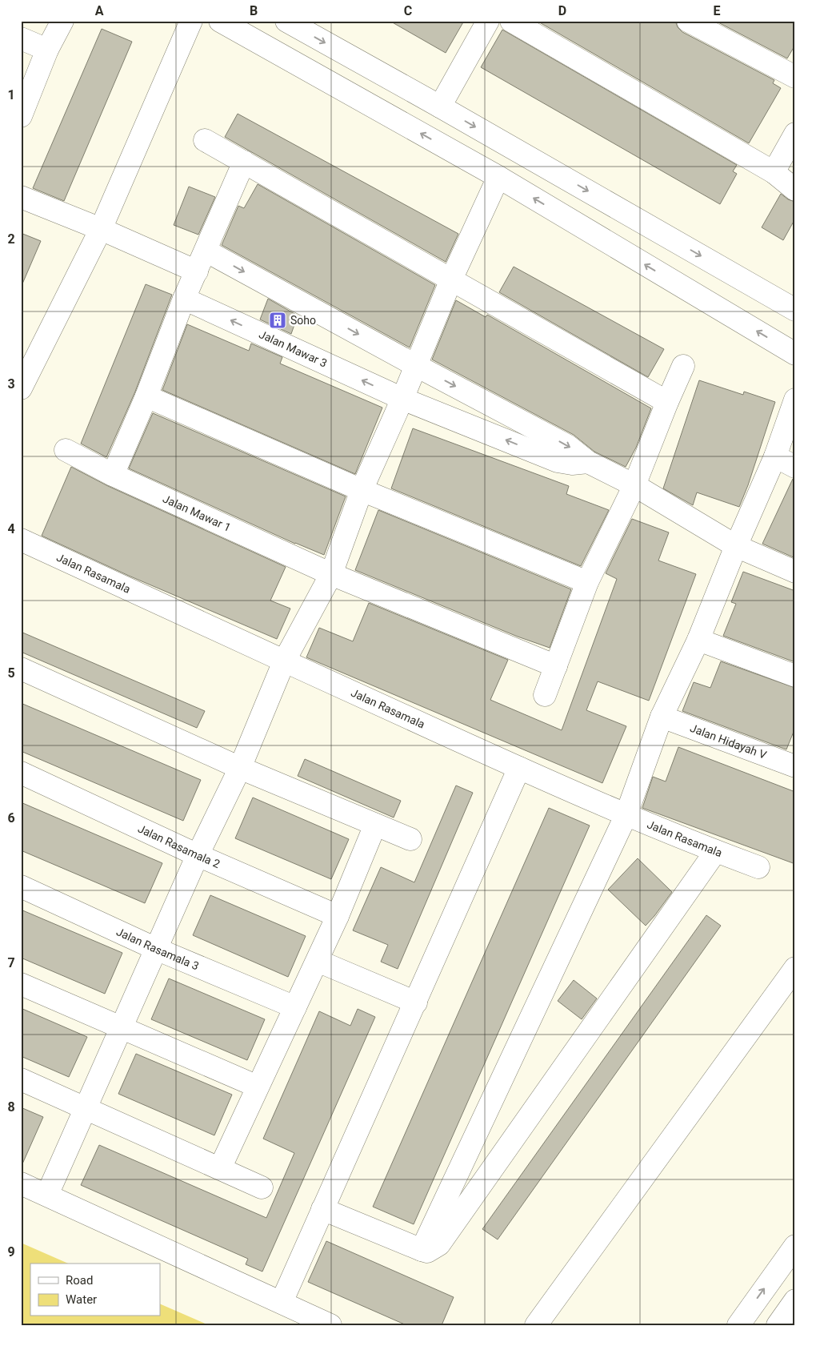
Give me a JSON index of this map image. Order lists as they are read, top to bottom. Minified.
{"streets":{"street":["Jalan Mawar 3","Jalan Mawar 1","Jalan Rasamala","Jalan Hidayah V","Jalan Rasamala 2","Jalan Rasamala 3"]},"places":{"building":["Soho"]},"legend":["Road","Water"],"grid":{"columns":["A","B","C","D","E"],"rows":["1","2","3","4","5","6","7","8","9"]}}
